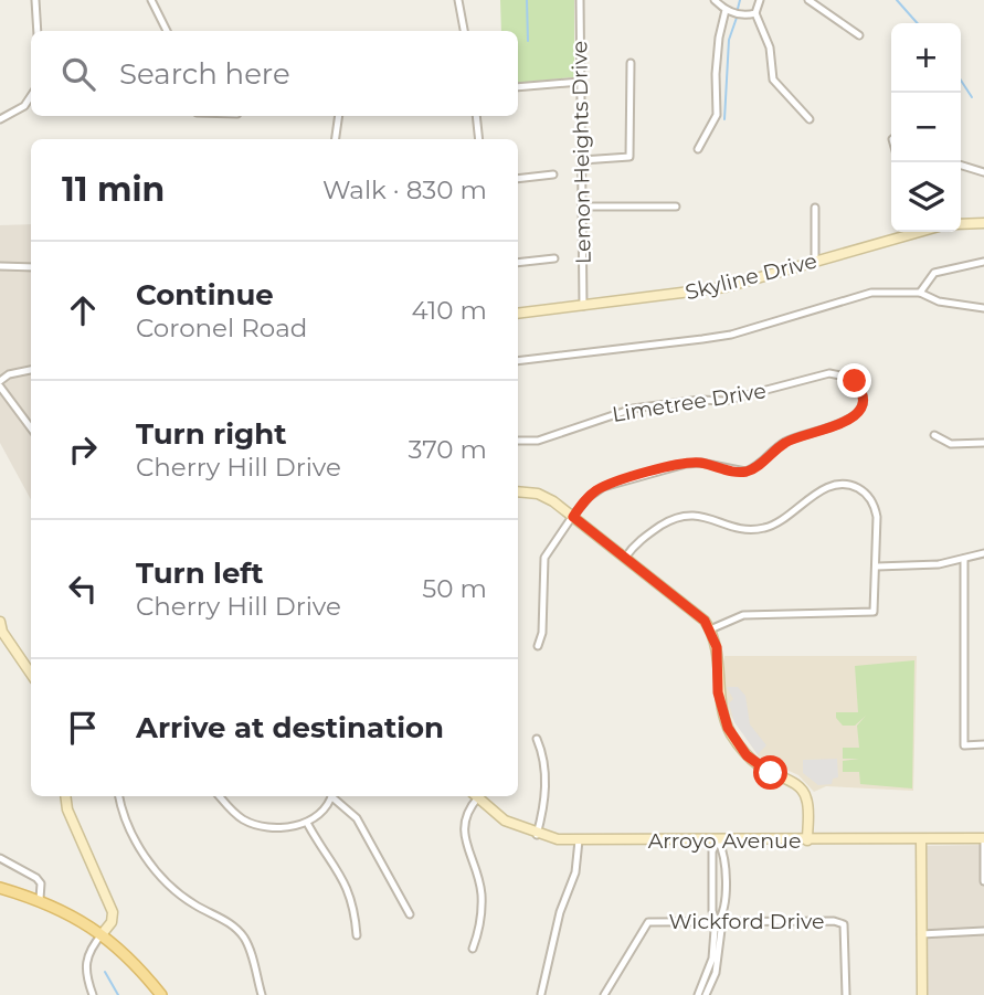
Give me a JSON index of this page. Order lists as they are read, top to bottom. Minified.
{"streets":{"street":["Lemon Heights Drive","Skyline Drive","Limetree Drive","Arroyo Avenue","Wickford Drive"]},"crossings":[["Lemon Heights Drive","Skyline Drive"]],"page":{"map_buttons":["+","−"],"search":"Search here","heading":["11 min","Walk · 830 m"],"list":[["Continue","Coronel Road","410 m"],["Turn right","Cherry Hill Drive","370 m"],["Turn left","Cherry Hill Drive","50 m"],"Arrive at destination"]}}
